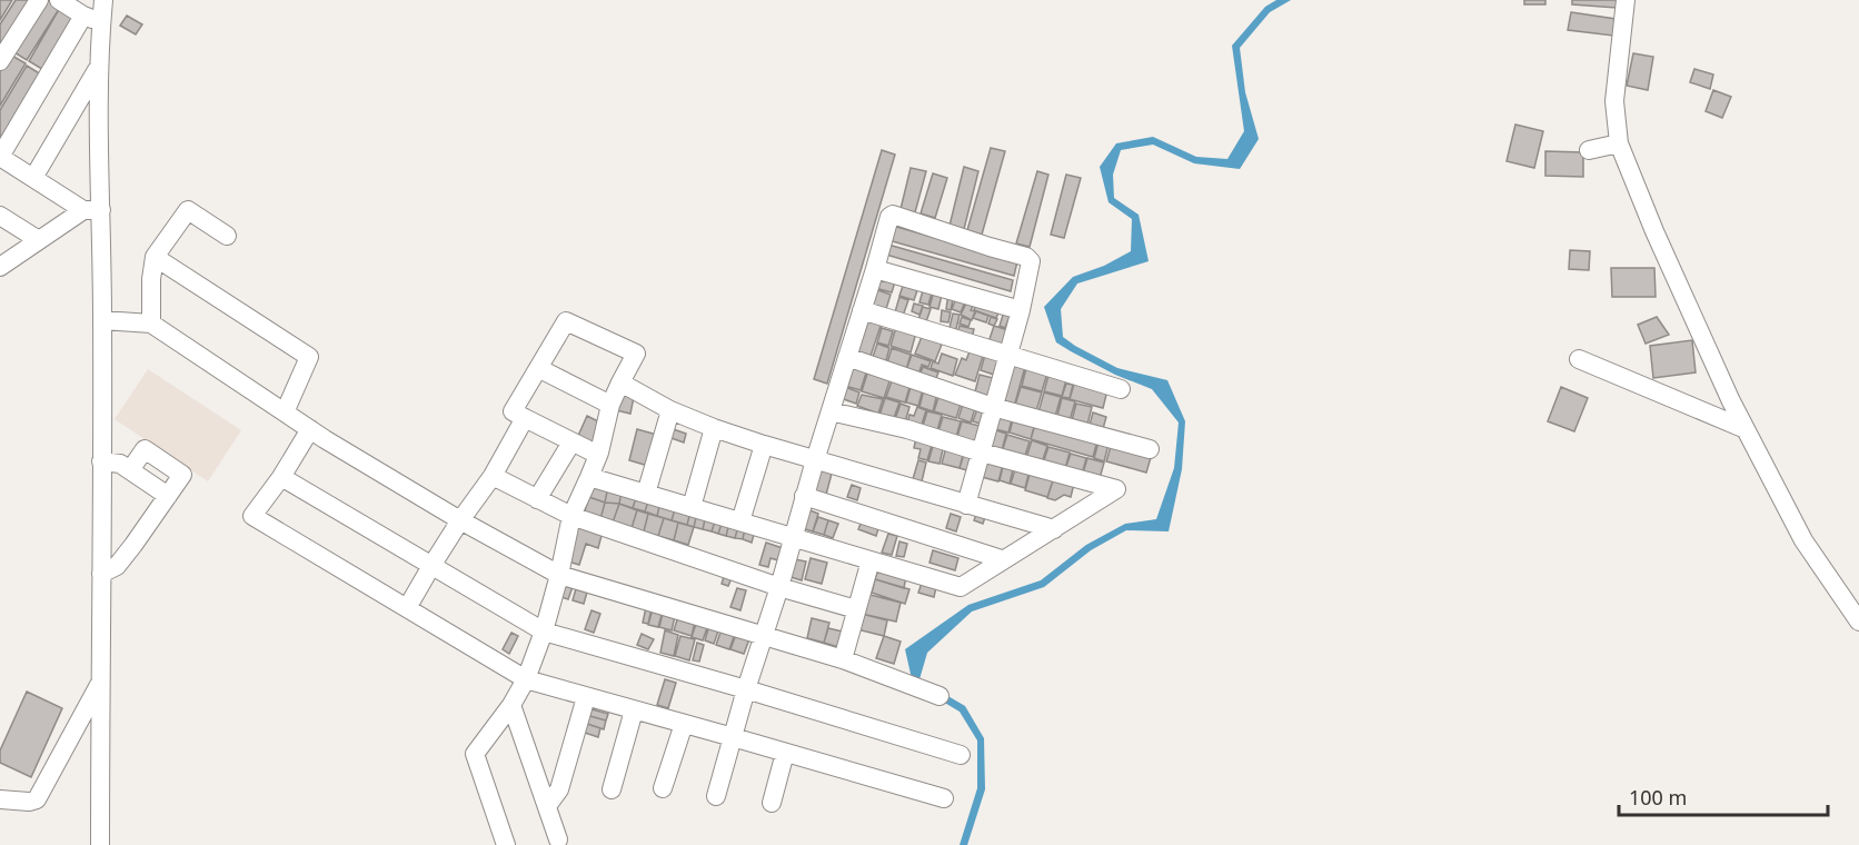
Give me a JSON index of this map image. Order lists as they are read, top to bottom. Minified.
{"scale_bar":"100 m"}
